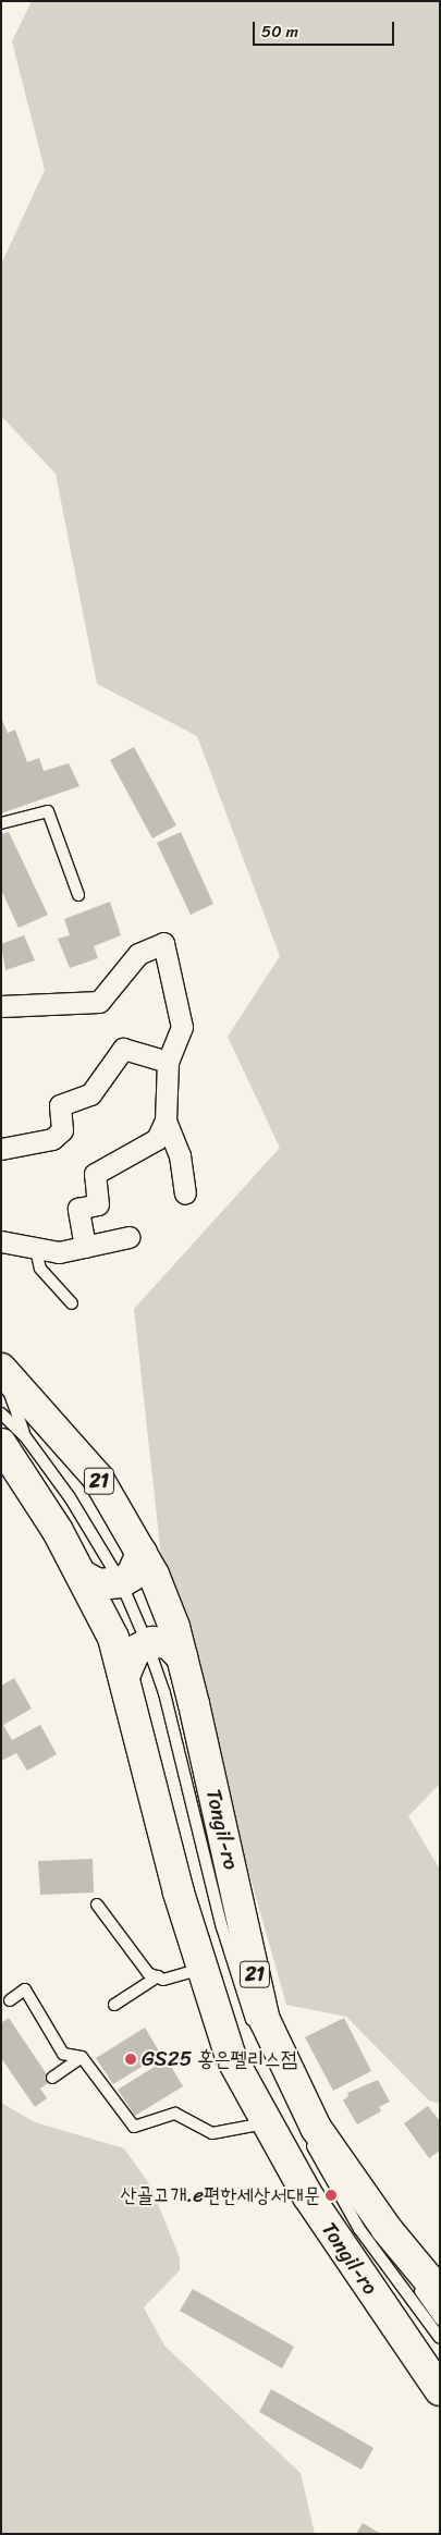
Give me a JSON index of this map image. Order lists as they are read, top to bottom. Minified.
{"streets":{"main road":["21","Tongil-ro"]},"places":["GS25 홍은펠리스점","산골고개.e편한세상서대문"],"scale_bar":"50 m"}
